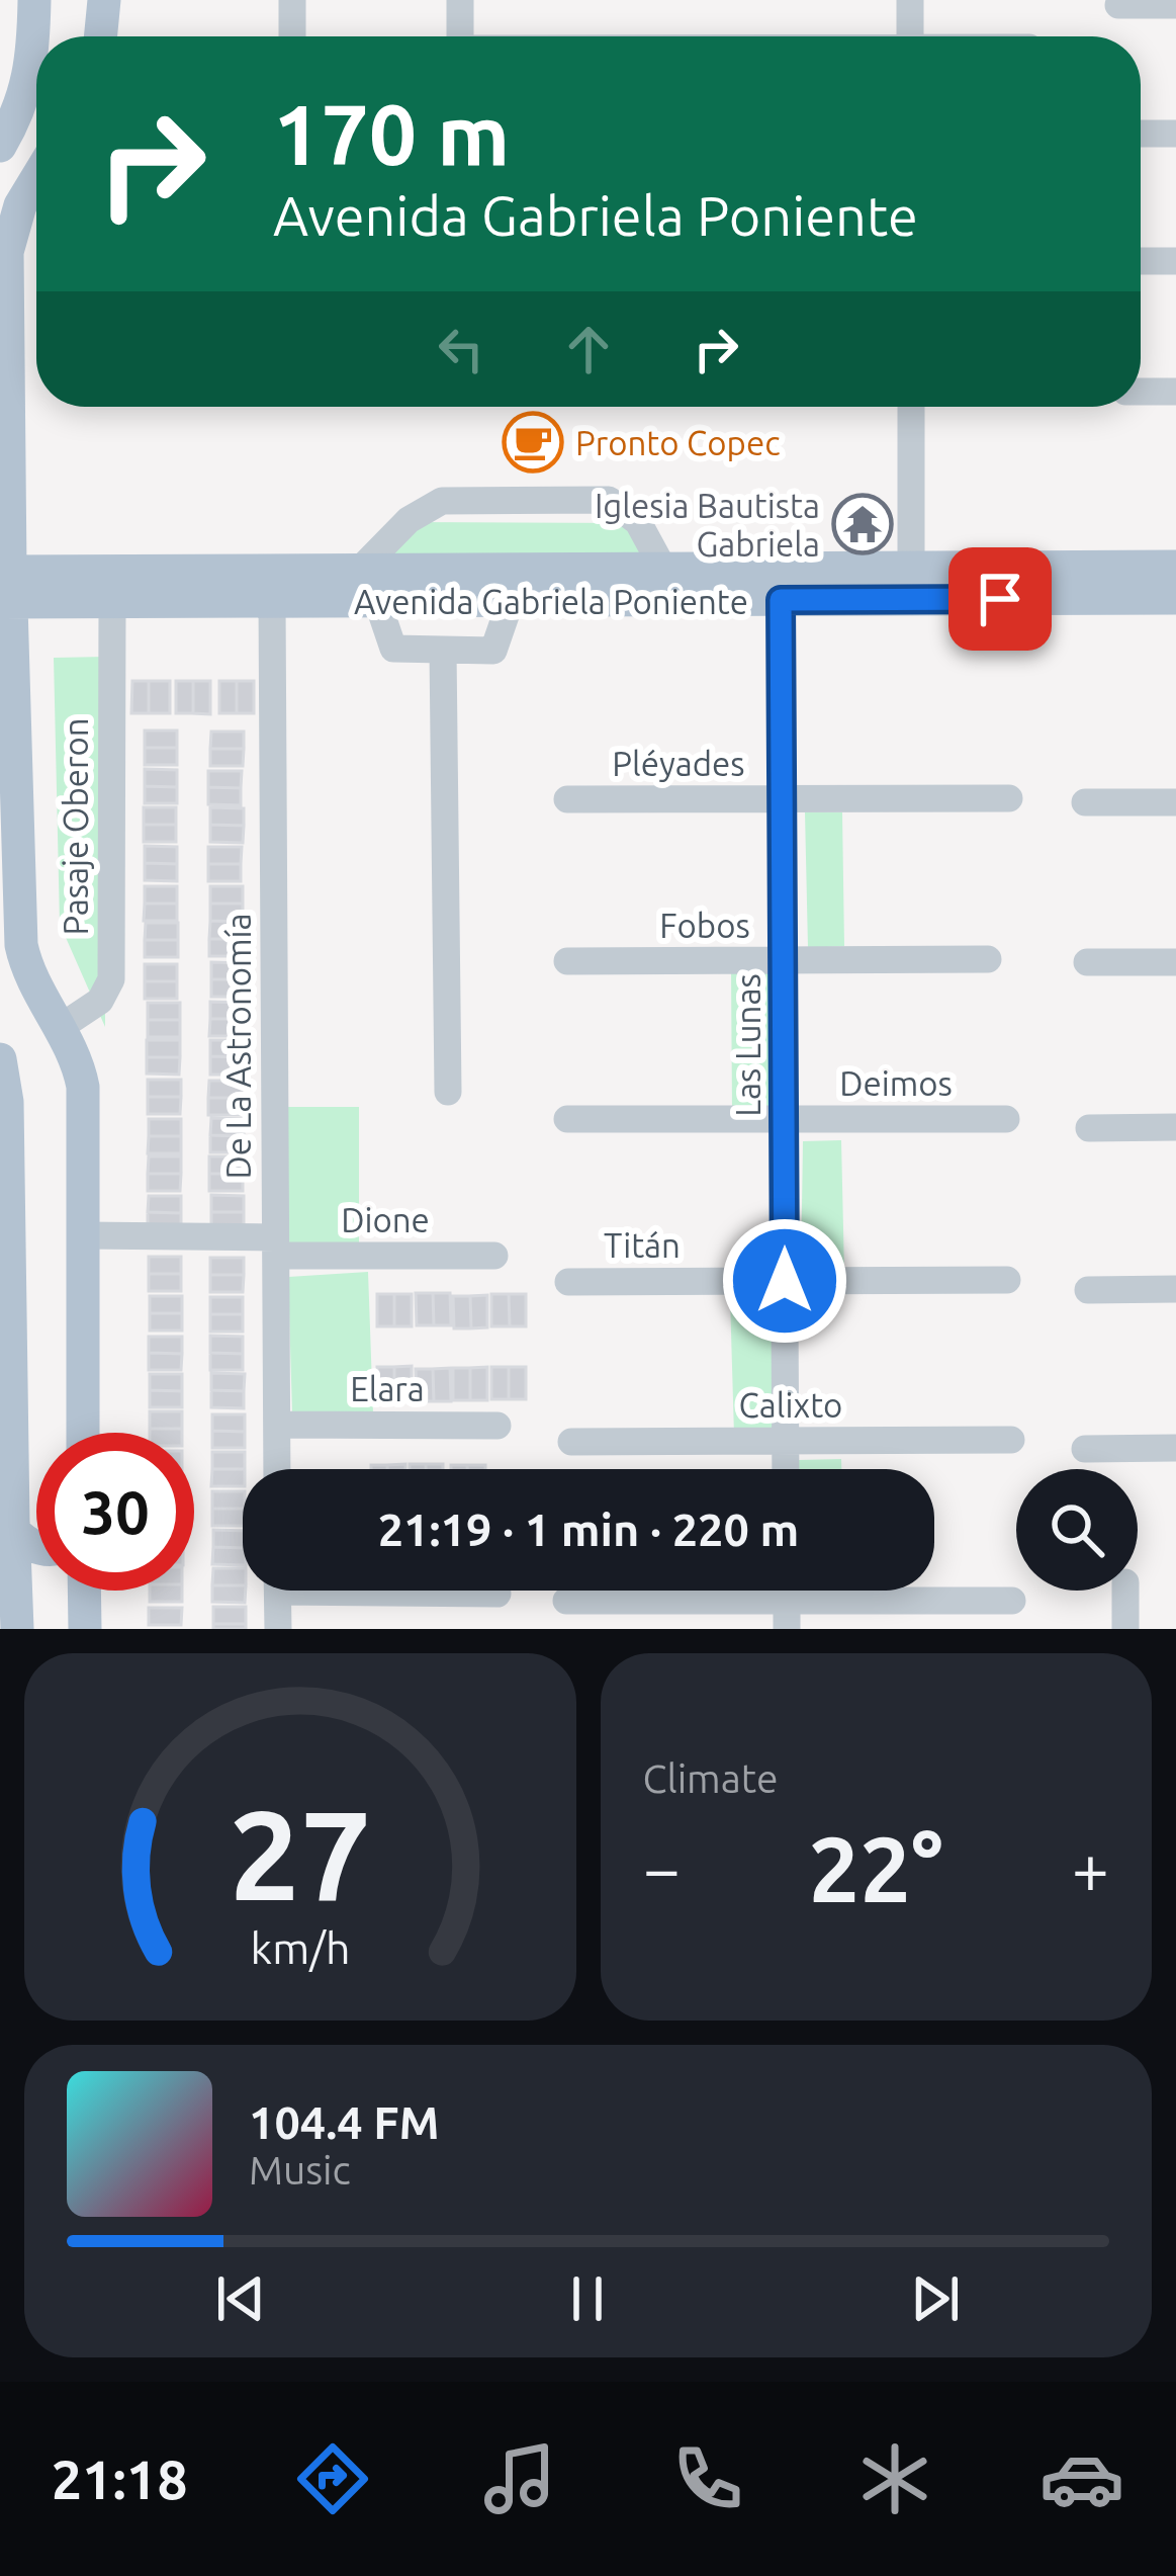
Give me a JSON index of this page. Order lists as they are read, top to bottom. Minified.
{"streets":{"main road":["Avenida Gabriela Poniente"],"street":["Pléyades","Pasaje Oberon","Fobos","Las Lunas","De La Astronomía","Deimos","Dione","Titán","Elara","Calixto"]},"crossings":[["Avenida Gabriela Poniente","Pasaje Oberon"],["Avenida Gabriela Poniente","Las Lunas"],["Avenida Gabriela Poniente","De La Astronomía"],["Pléyades","Las Lunas"],["Fobos","Las Lunas"],["Las Lunas","Deimos"],["Las Lunas","Titán"],["Las Lunas","Calixto"],["De La Astronomía","Dione"],["De La Astronomía","Elara"]],"places":{"cafe":["Pronto Copec"],"temple":["Iglesia Bautista Gabriela"]},"page":{"turn":["170 m","Avenida Gabriela Poniente"],"limit":"30","trip":"21:19 · 1 min · 220 m","tile":"Climate","heat":["−","22°","+"],"song":["104.4 FM","Music"],"tabs":"21:18","gauge":["27","km/h"]}}
